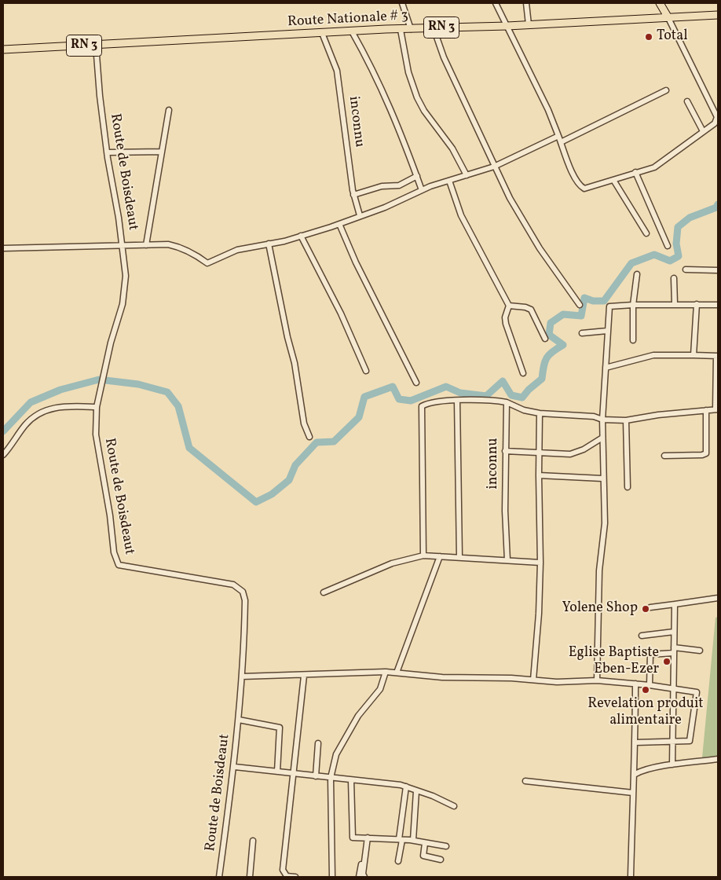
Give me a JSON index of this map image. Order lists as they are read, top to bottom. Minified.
{"streets":{"main road":["Route Nationale # 3","RN 3"],"street":["inconnu","Route de Boisdeaut"]},"crossings":[["Route Nationale # 3","inconnu"],["Route Nationale # 3","Route de Boisdeaut"]],"places":["Total","Yolene Shop","Eglise Baptiste Eben-Ezer","Revelation produit alimentaire"]}
